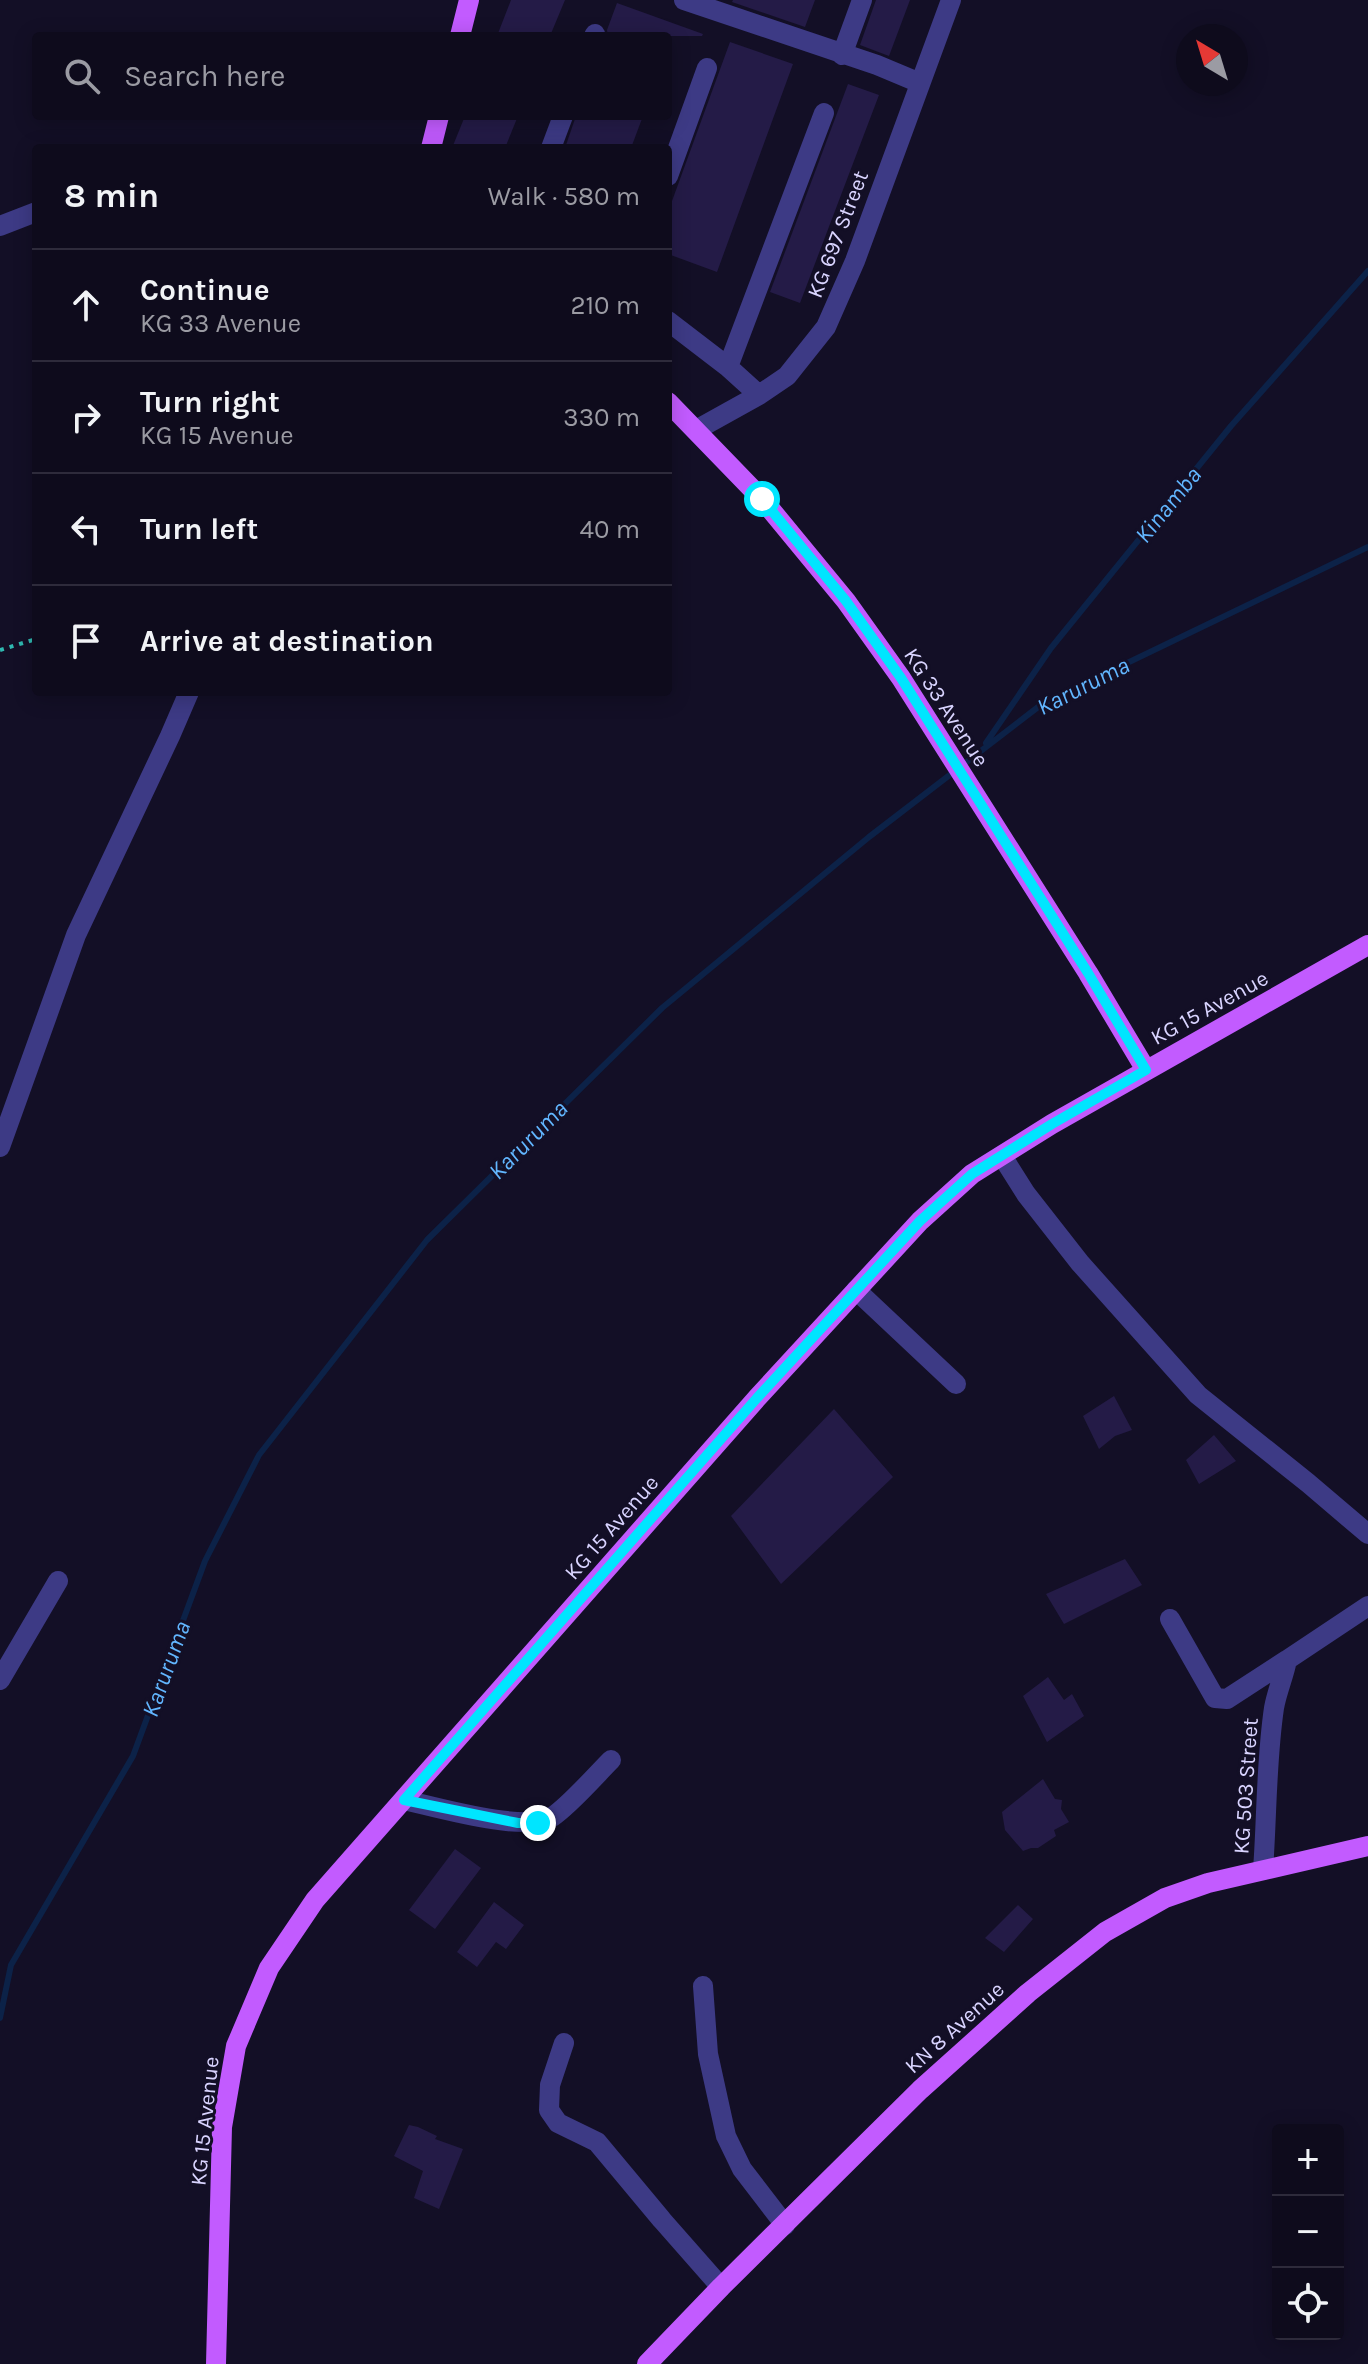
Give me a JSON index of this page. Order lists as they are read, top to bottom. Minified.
{"streets":{"main road":["KG 33 Avenue","KG 15 Avenue","KN 8 Avenue"],"street":["KG 697 Street","KG 503 Street"]},"crossings":[["KG 697 Street","KG 33 Avenue"],["KG 33 Avenue","KG 15 Avenue"],["KG 503 Street","KN 8 Avenue"]],"water":["Kinamba","Karuruma"],"north":"top left","page":{"search":"Search here","heading":["8 min","Walk · 580 m"],"list":[["Continue","KG 33 Avenue","210 m"],["Turn right","KG 15 Avenue","330 m"],["Turn left","40 m"],"Arrive at destination"],"map_buttons":["+","−"]}}
